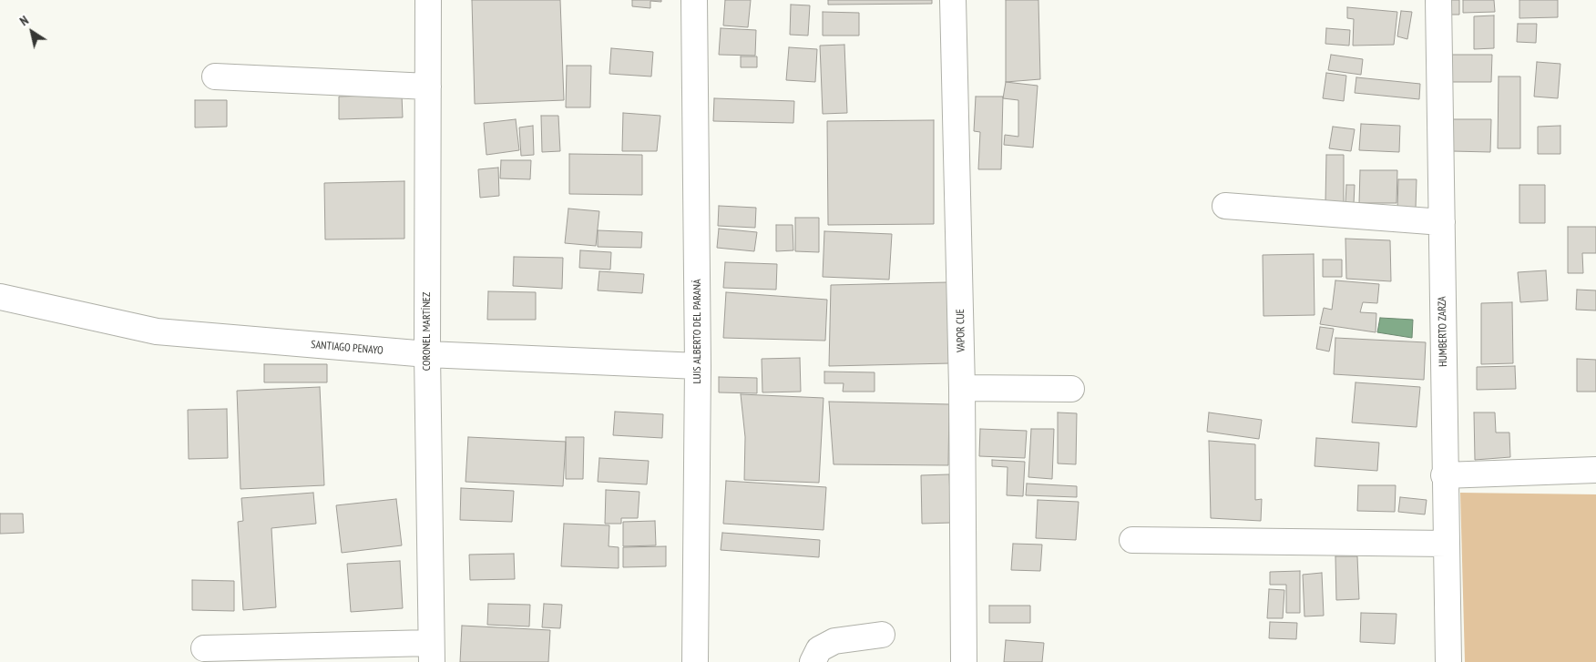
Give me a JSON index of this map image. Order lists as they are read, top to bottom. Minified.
{"streets":{"street":["VAPOR CUE","CORONEL MARTÍNEZ","LUIS ALBERTO DEL PARANÁ","HUMBERTO ZARZA","SANTIAGO PENAYO"]},"crossings":[["CORONEL MARTÍNEZ","SANTIAGO PENAYO"],["LUIS ALBERTO DEL PARANÁ","SANTIAGO PENAYO"]],"north":"top left"}
